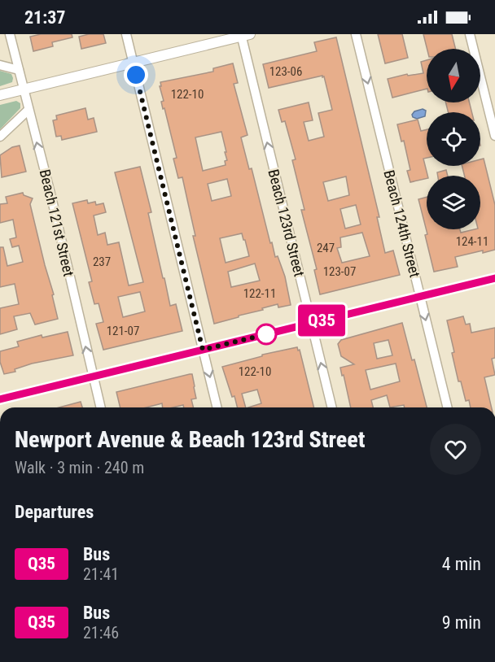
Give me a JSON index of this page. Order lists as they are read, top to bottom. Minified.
{"streets":{"street":["Beach 121st Street","Beach 123rd Street","Beach 124th Street"]},"one_way":["Beach 121st Street","Beach 123rd Street","Beach 124th Street"],"lines":["bus line Q35"],"house_numbers":["123-06","122-10","124-11","247","237","123-07","122-11","121-07","122-10"],"north":"bottom","page":{"status":"21:37","on_map":"Q35","heading":[["Newport Avenue & Beach 123rd Street","Walk · 3 min · 240 m"],"Departures"],"list":[{"mark":"Q35","name":"Bus","note":"21:41","value":"4 min"},{"mark":"Q35","name":"Bus","note":"21:46","value":"9 min"}]}}
